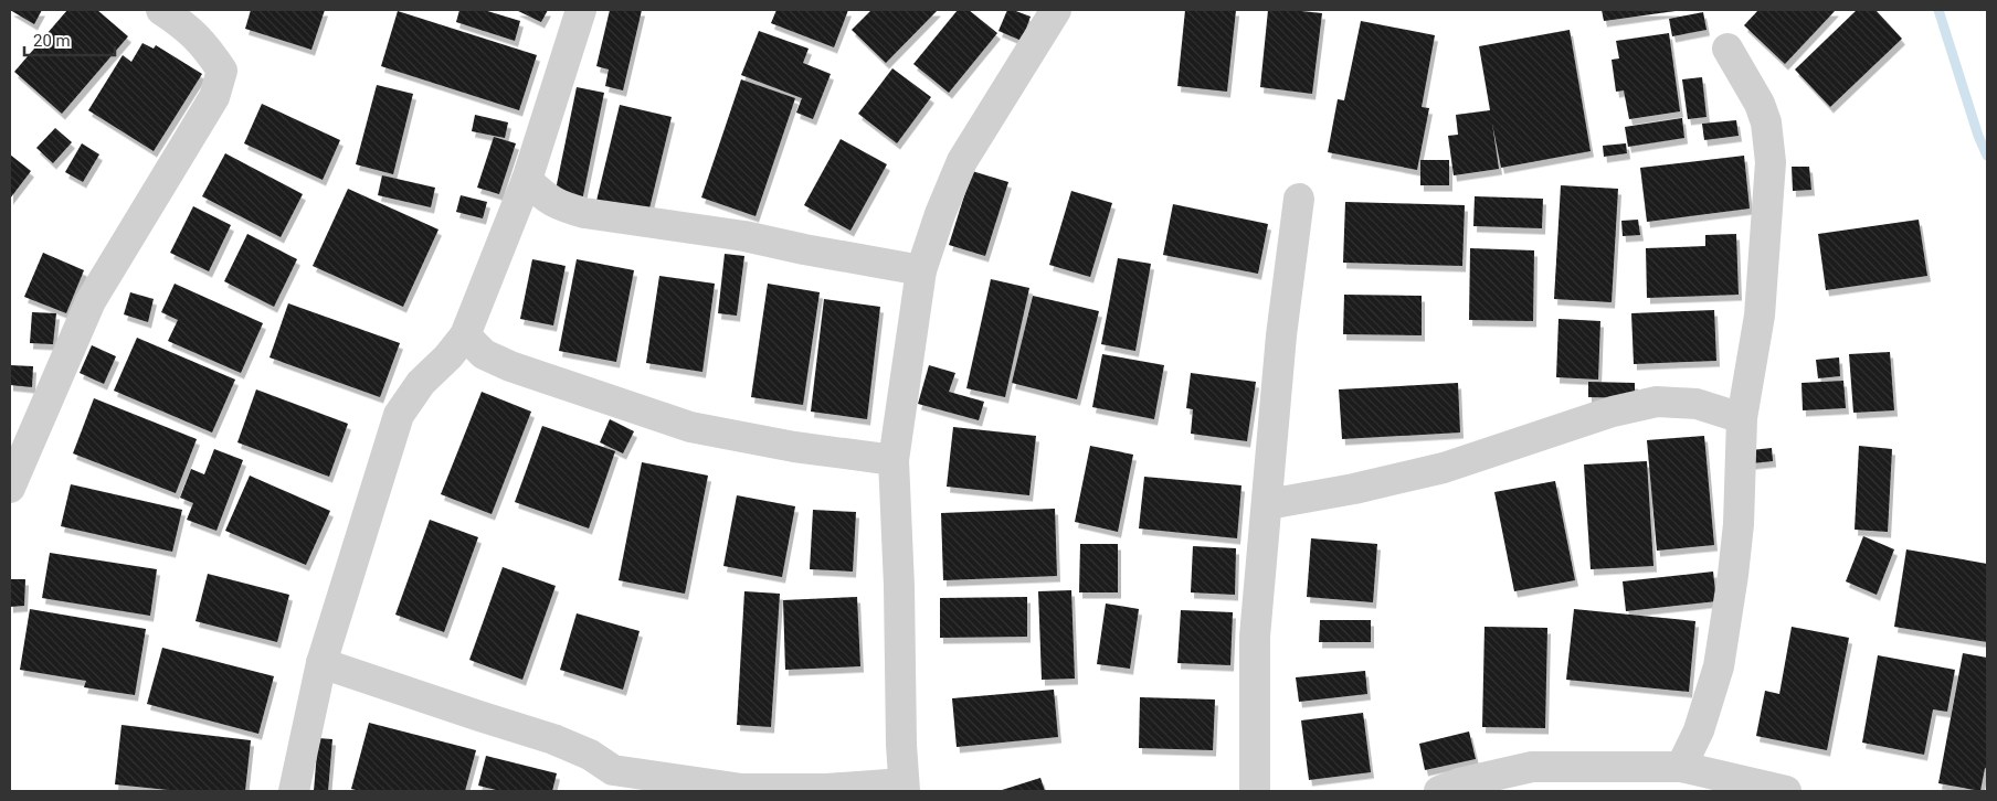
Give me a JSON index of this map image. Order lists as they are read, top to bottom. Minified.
{"scale_bar":"20 m"}
